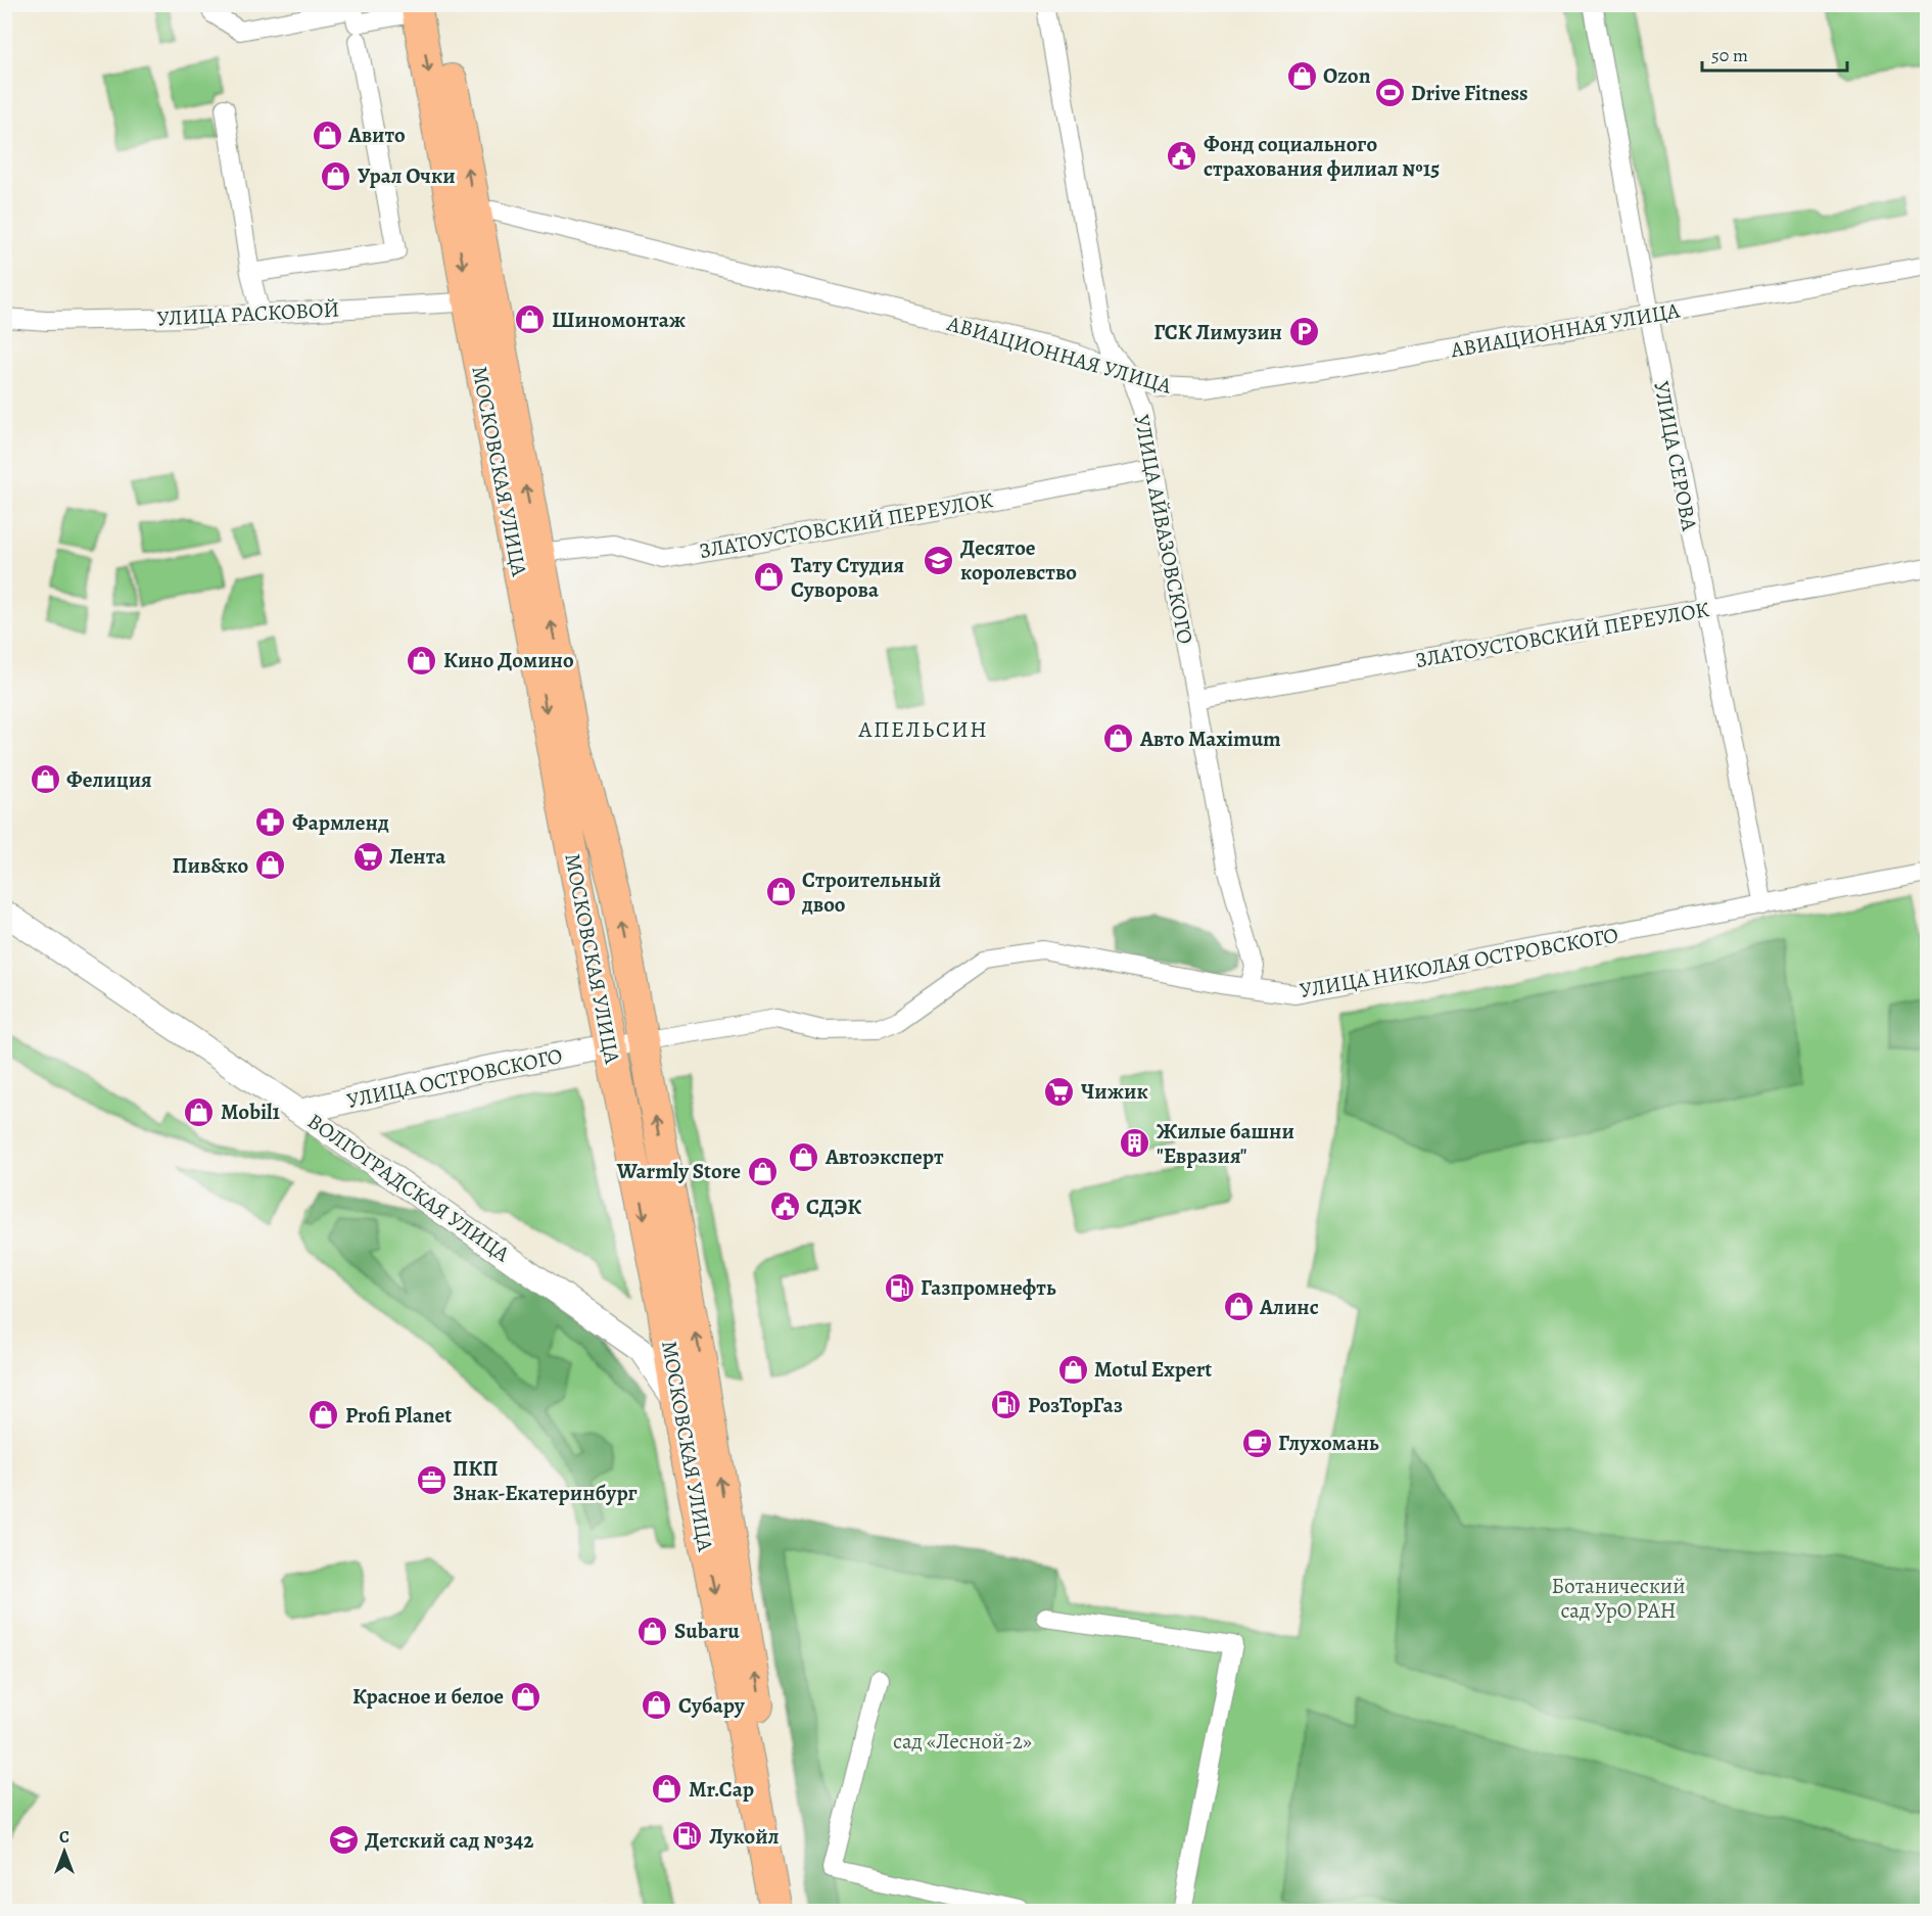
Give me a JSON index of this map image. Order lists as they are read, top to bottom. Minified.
{"streets":{"main road":["МОСКОВСКАЯ УЛИЦА"],"street":["УЛИЦА РАСКОВОЙ","АВИАЦИОННАЯ УЛИЦА","УЛИЦА СЕРОВА","ЗЛАТОУСТОВСКИЙ ПЕРЕУЛОК","УЛИЦА АЙВАЗОВСКОГО","УЛИЦА НИКОЛАЯ ОСТРОВСКОГО","УЛИЦА ОСТРОВСКОГО","ВОЛГОГРАДСКАЯ УЛИЦА"]},"crossings":[["УЛИЦА РАСКОВОЙ","МОСКОВСКАЯ УЛИЦА"],["АВИАЦИОННАЯ УЛИЦА","УЛИЦА СЕРОВА"],["АВИАЦИОННАЯ УЛИЦА","МОСКОВСКАЯ УЛИЦА"],["АВИАЦИОННАЯ УЛИЦА","УЛИЦА АЙВАЗОВСКОГО"],["УЛИЦА СЕРОВА","ЗЛАТОУСТОВСКИЙ ПЕРЕУЛОК"],["УЛИЦА СЕРОВА","УЛИЦА НИКОЛАЯ ОСТРОВСКОГО"],["МОСКОВСКАЯ УЛИЦА","ЗЛАТОУСТОВСКИЙ ПЕРЕУЛОК"],["МОСКОВСКАЯ УЛИЦА","УЛИЦА НИКОЛАЯ ОСТРОВСКОГО"],["МОСКОВСКАЯ УЛИЦА","УЛИЦА ОСТРОВСКОГО"],["МОСКОВСКАЯ УЛИЦА","ВОЛГОГРАДСКАЯ УЛИЦА"],["ЗЛАТОУСТОВСКИЙ ПЕРЕУЛОК","УЛИЦА АЙВАЗОВСКОГО"],["УЛИЦА АЙВАЗОВСКОГО","УЛИЦА НИКОЛАЯ ОСТРОВСКОГО"],["УЛИЦА НИКОЛАЯ ОСТРОВСКОГО","УЛИЦА ОСТРОВСКОГО"],["УЛИЦА ОСТРОВСКОГО","ВОЛГОГРАДСКАЯ УЛИЦА"]],"districts":["АПЕЛЬСИН"],"parks":["Ботанический сад УрО РАН","сад «Лесной-2»"],"places":{"shop":["Ozon","Авито","Урал Очки","Шиномонтаж","Тату Студия Суворова","Кино Домино","Авто Maximum","Фелиция","Пив&ко","Строительный двоо","Mobil1","Автоэксперт","Warmly Store","Алинс","Motul Expert","Profi Planet","Subaru","Красное и белое","Субару","Mr.Cap"],"sports":["Drive Fitness"],"public building":["Фонд социального страхования филиал №15","СДЭК"],"parking":["ГСК Лимузин"],"school or university":["Десятое королевство","Детский сад №342"],"pharmacy":["Фармленд"],"supermarket":["Лента","Чижик"],"building":["Жилые башни \"Евразия\""],"fuel station":["Газпромнефть","РозТорГаз","Лукойл"],"cafe":["Глухомань"],"office":["ПКП Знак-Екатеринбург"]},"scale_bar":"50 m","north":"top"}
